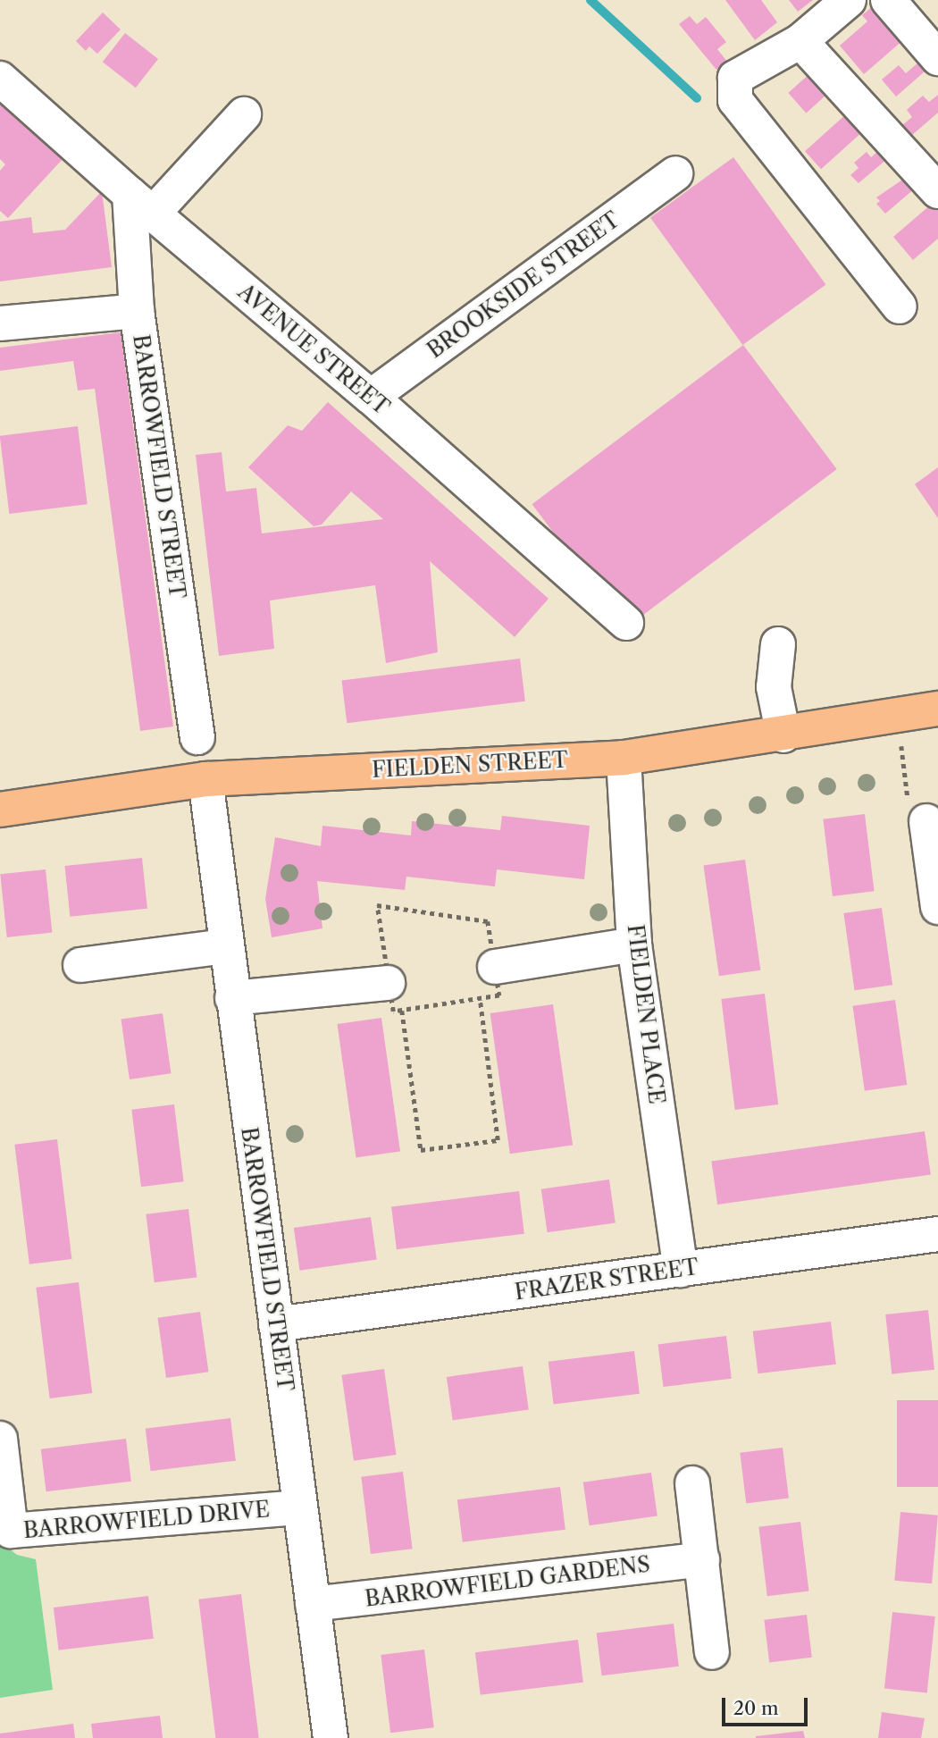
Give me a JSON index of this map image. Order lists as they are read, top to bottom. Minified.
{"streets":{"main road":["FIELDEN STREET"],"street":["BROOKSIDE STREET","AVENUE STREET","BARROWFIELD STREET","FIELDEN PLACE","FRAZER STREET","BARROWFIELD DRIVE","BARROWFIELD GARDENS"]},"crossings":[["BROOKSIDE STREET","AVENUE STREET"],["AVENUE STREET","BARROWFIELD STREET"],["BARROWFIELD STREET","FIELDEN STREET"],["BARROWFIELD STREET","FRAZER STREET"],["BARROWFIELD STREET","BARROWFIELD DRIVE"],["BARROWFIELD STREET","BARROWFIELD GARDENS"],["FIELDEN STREET","FIELDEN PLACE"],["FIELDEN PLACE","FRAZER STREET"]],"scale_bar":"20 m"}
